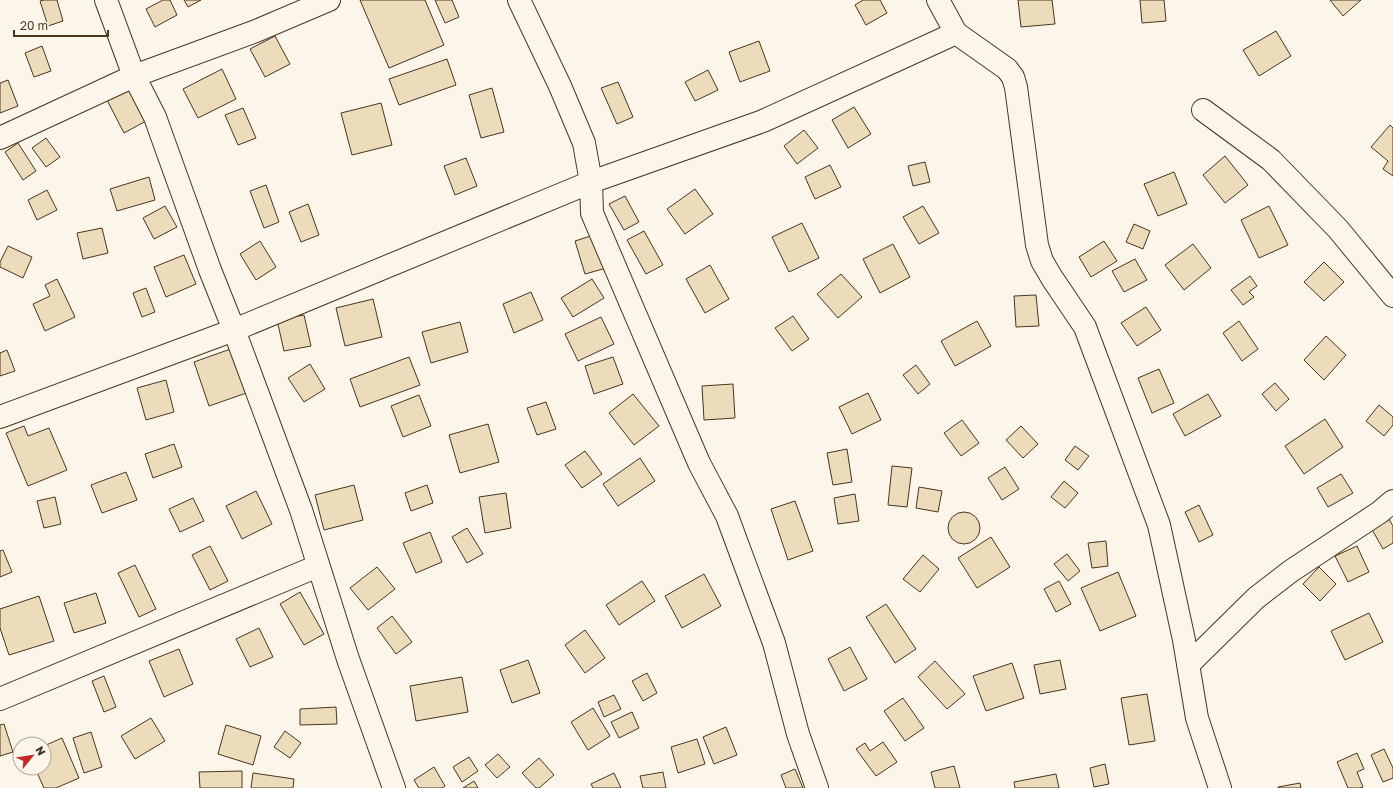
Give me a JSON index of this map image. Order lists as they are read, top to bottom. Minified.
{"scale_bar":"20 m","north":"top right"}
